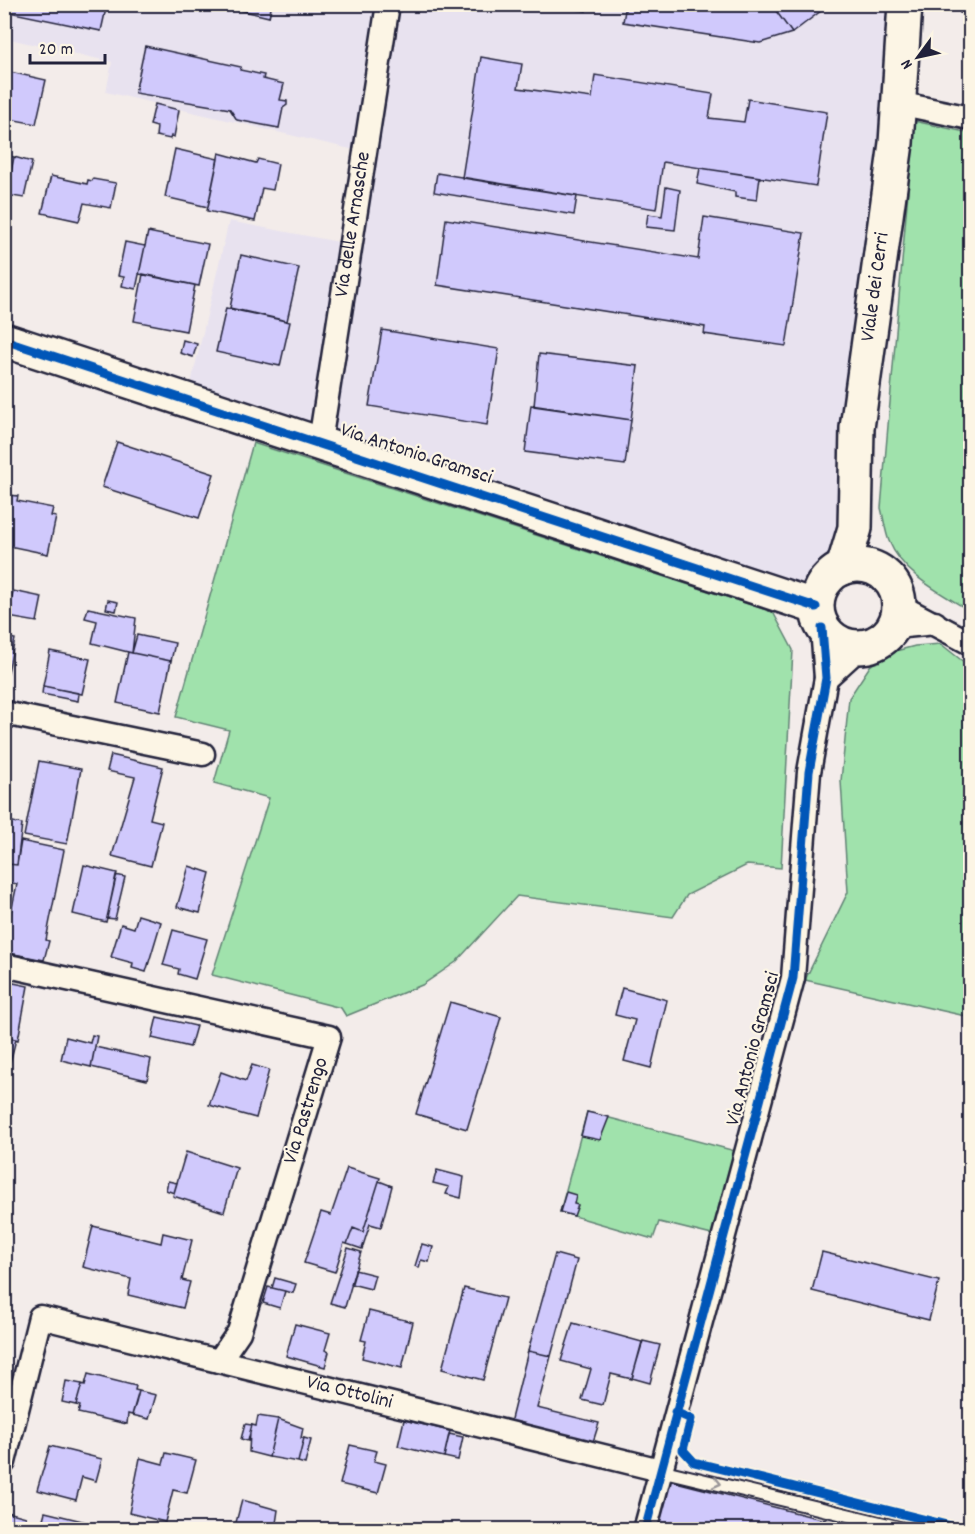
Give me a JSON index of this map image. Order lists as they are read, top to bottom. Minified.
{"streets":{"street":["Via delle Arnasche","Viale dei Cerri","Via Antonio Gramsci","Via Pastrengo","Via Ottolini"]},"crossings":[["Via delle Arnasche","Via Antonio Gramsci"],["Viale dei Cerri","Via Antonio Gramsci"],["Via Antonio Gramsci","Via Ottolini"],["Via Pastrengo","Via Ottolini"]],"scale_bar":"20 m","north":"bottom left"}
